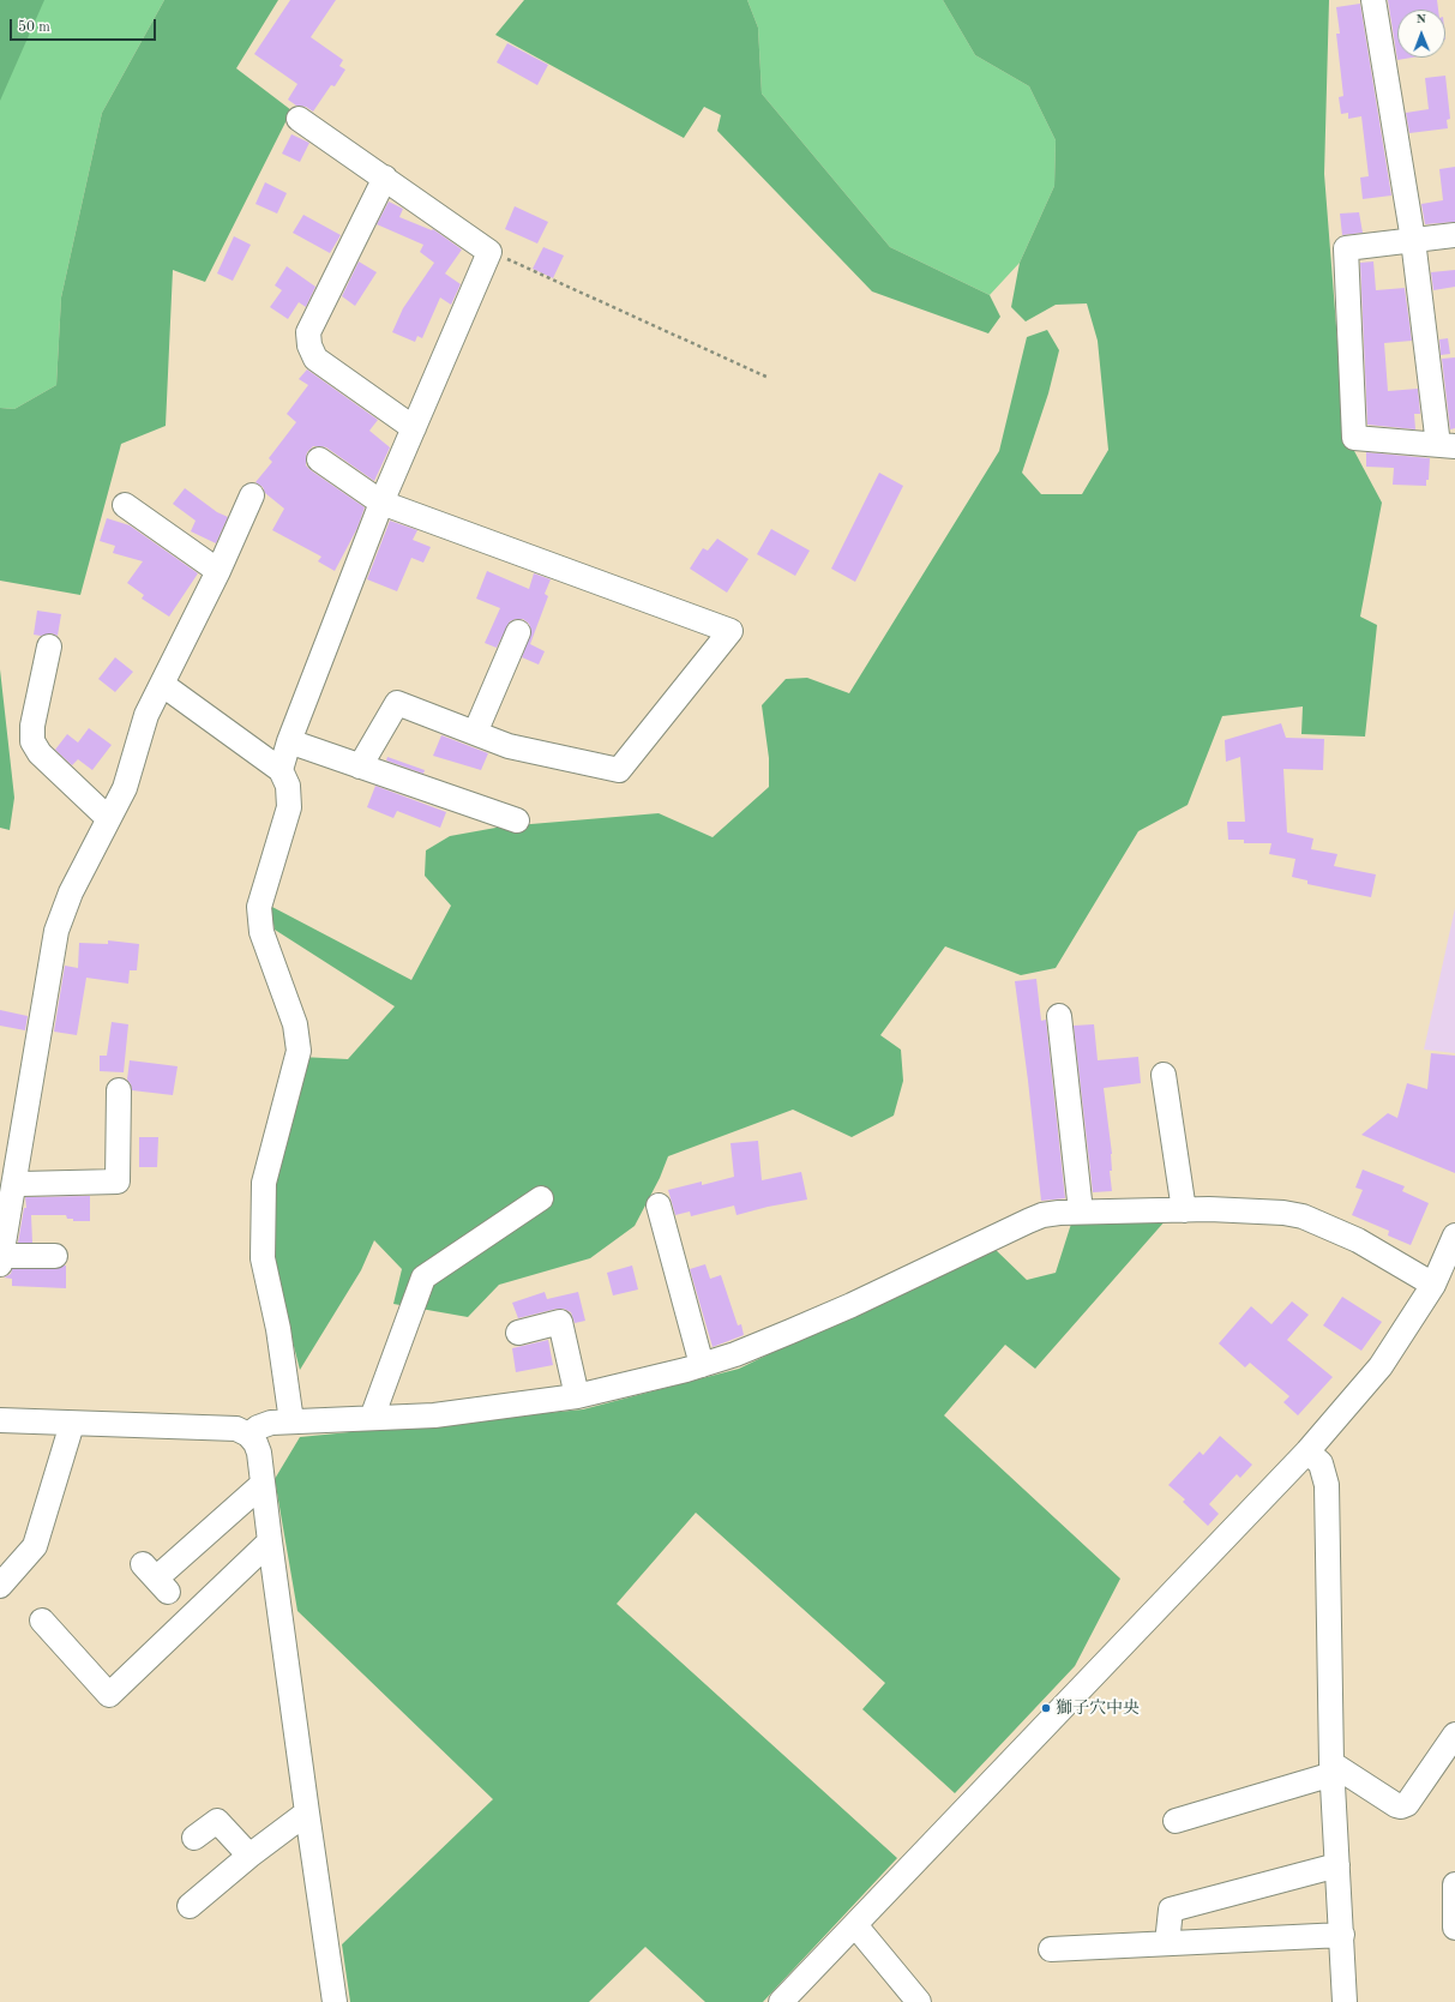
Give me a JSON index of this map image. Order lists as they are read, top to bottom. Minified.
{"places":["獅子穴中央"],"scale_bar":"50 m","north":"top"}
